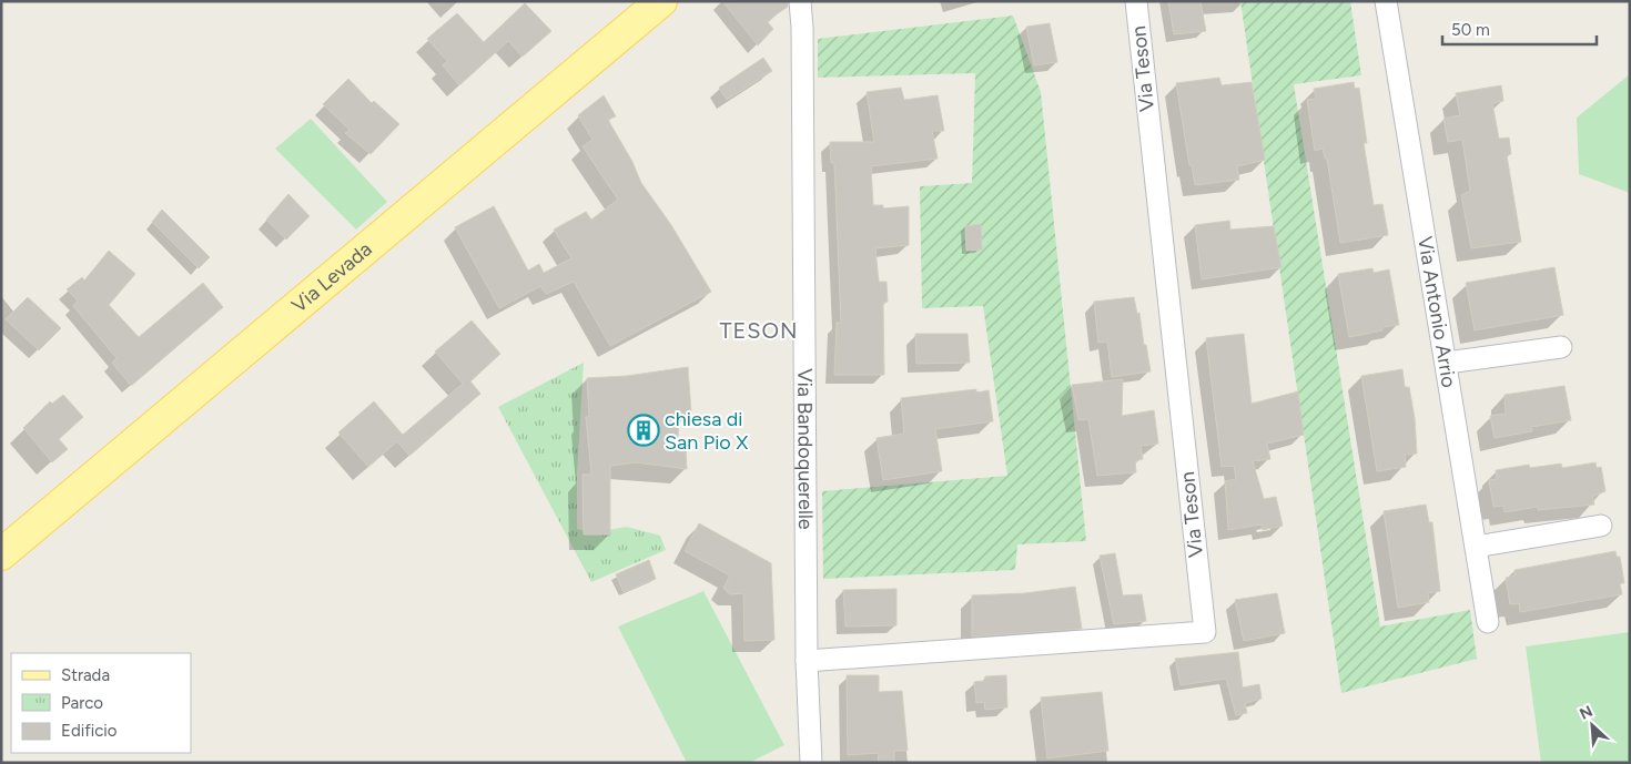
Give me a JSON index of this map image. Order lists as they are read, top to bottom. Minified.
{"streets":{"main road":["Via Levada"],"street":["Via Teson","Via Antonio Arrio","Via Bandoquerelle"]},"crossings":[["Via Teson","Via Bandoquerelle"]],"districts":["TESON"],"places":{"building":["chiesa di San Pio X"]},"legend":["Strada","Parco","Edificio"],"scale_bar":"50 m","north":"top left"}
